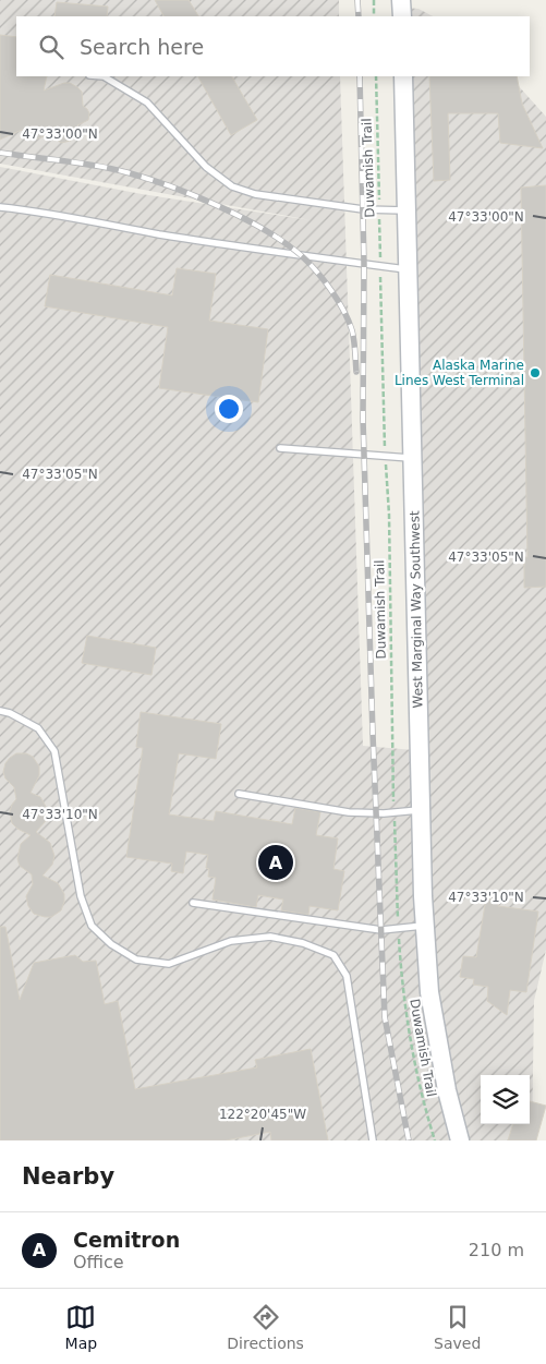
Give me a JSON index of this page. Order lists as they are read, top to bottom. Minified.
{"streets":{"main road":["West Marginal Way Southwest"],"path":["Duwamish Trail"]},"places":["Alaska Marine Lines West Terminal"],"page":{"search":"Search here","pins":"A","heading":"Nearby","list":[{"mark":"A","name":"Cemitron","note":"Office","value":"210 m"}],"nav":["Map","Directions","Saved"]},"coordinates":["47°33'00\"N","47°33'05\"N","47°33'10\"N","122°20'45\"W"]}
